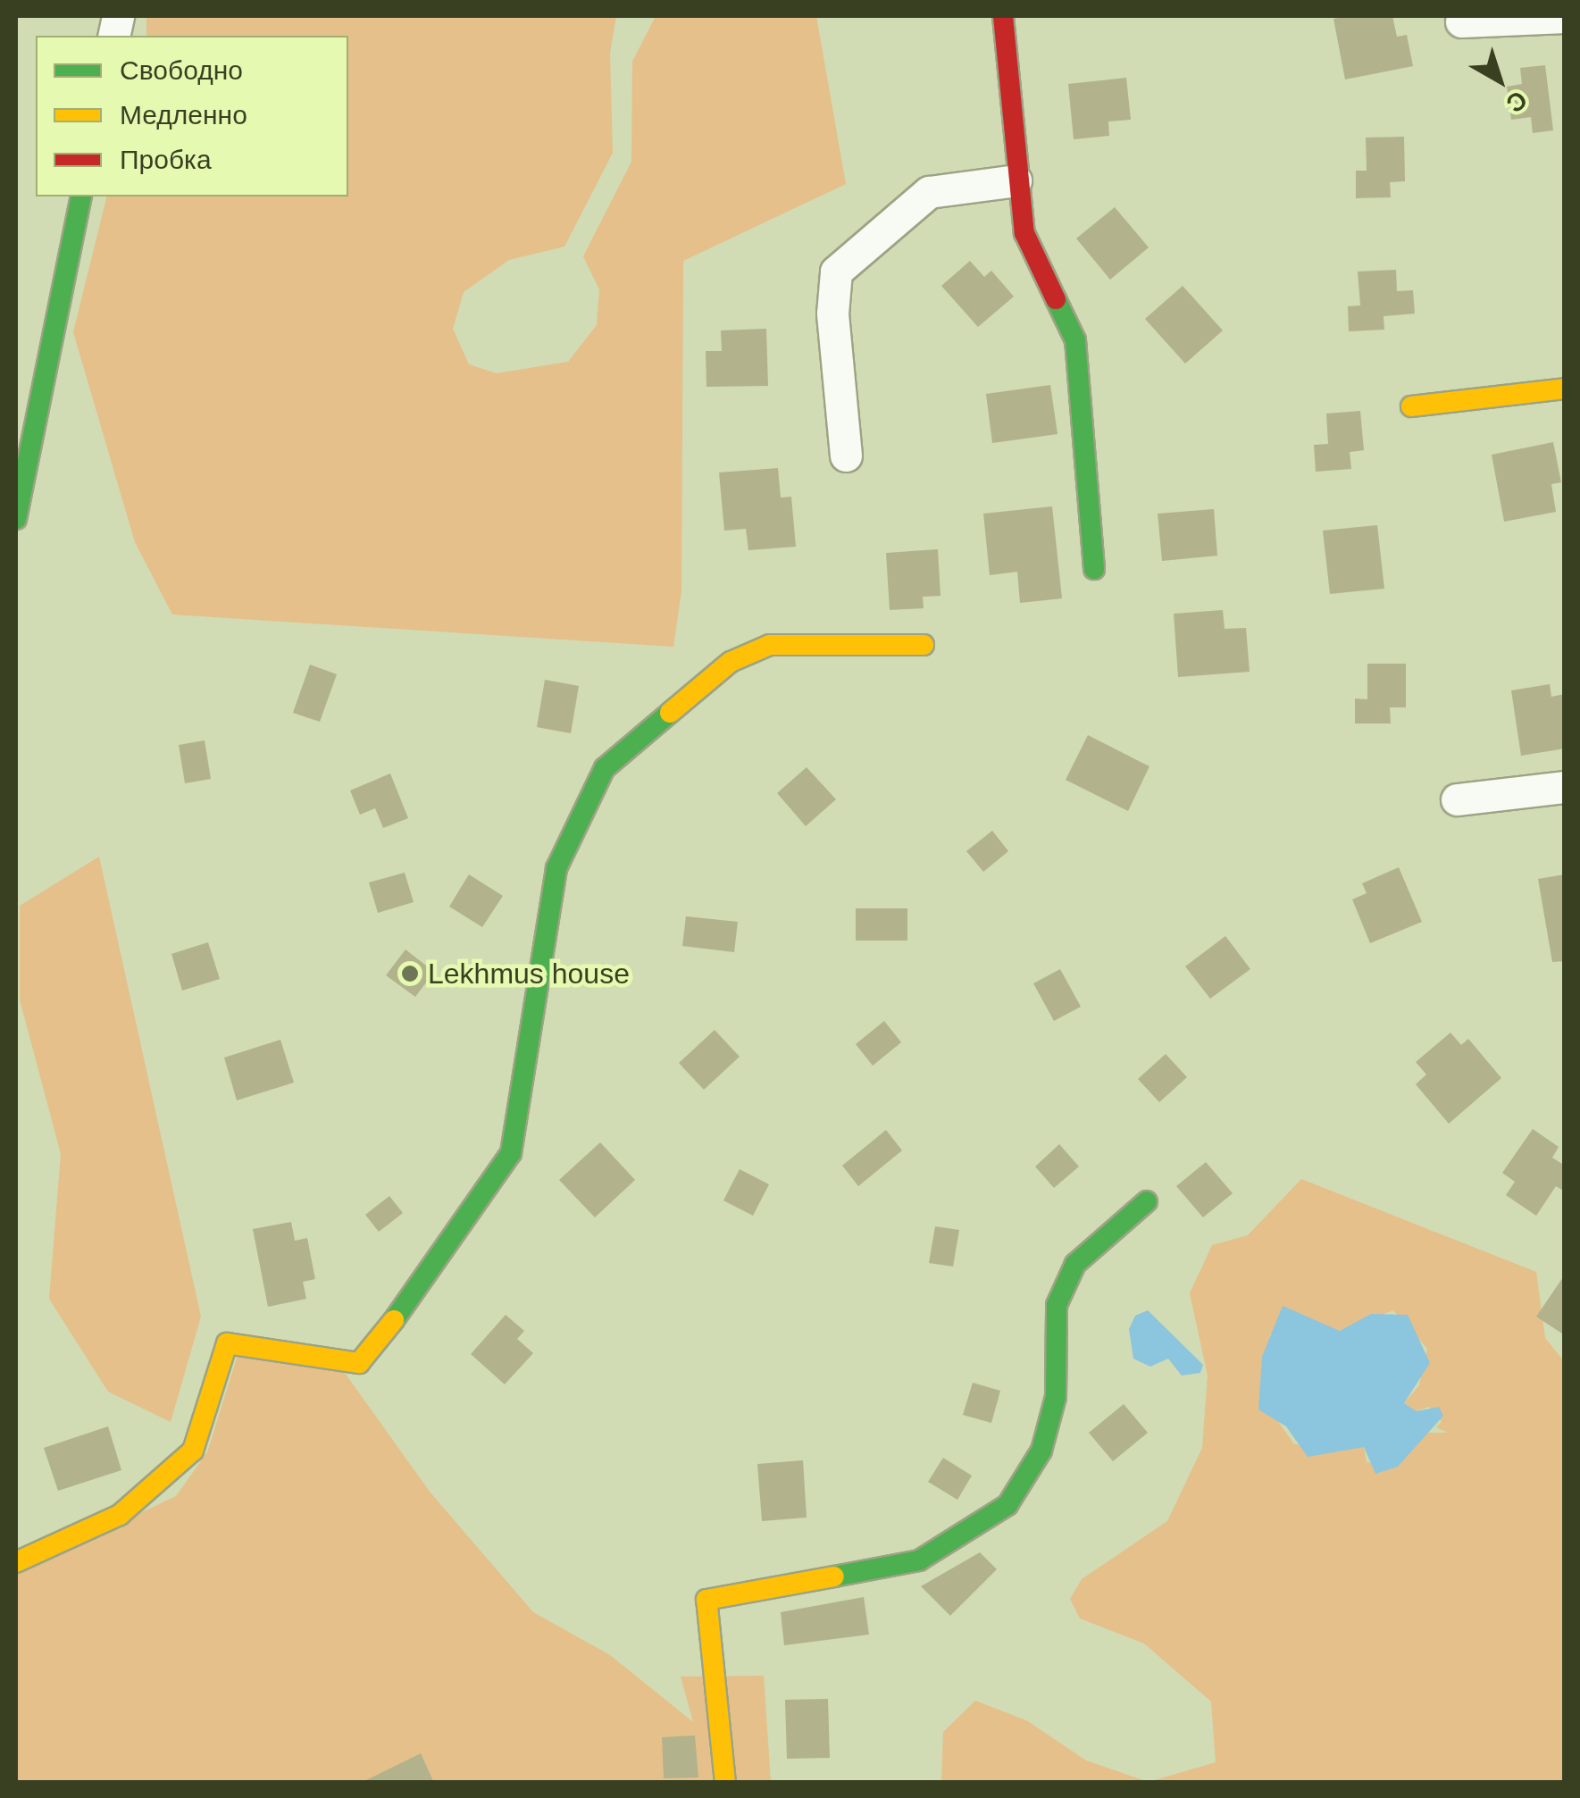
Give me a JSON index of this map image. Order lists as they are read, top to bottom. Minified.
{"places":["Lekhmus house"],"legend":["Свободно","Медленно","Пробка"],"north":"bottom right"}
